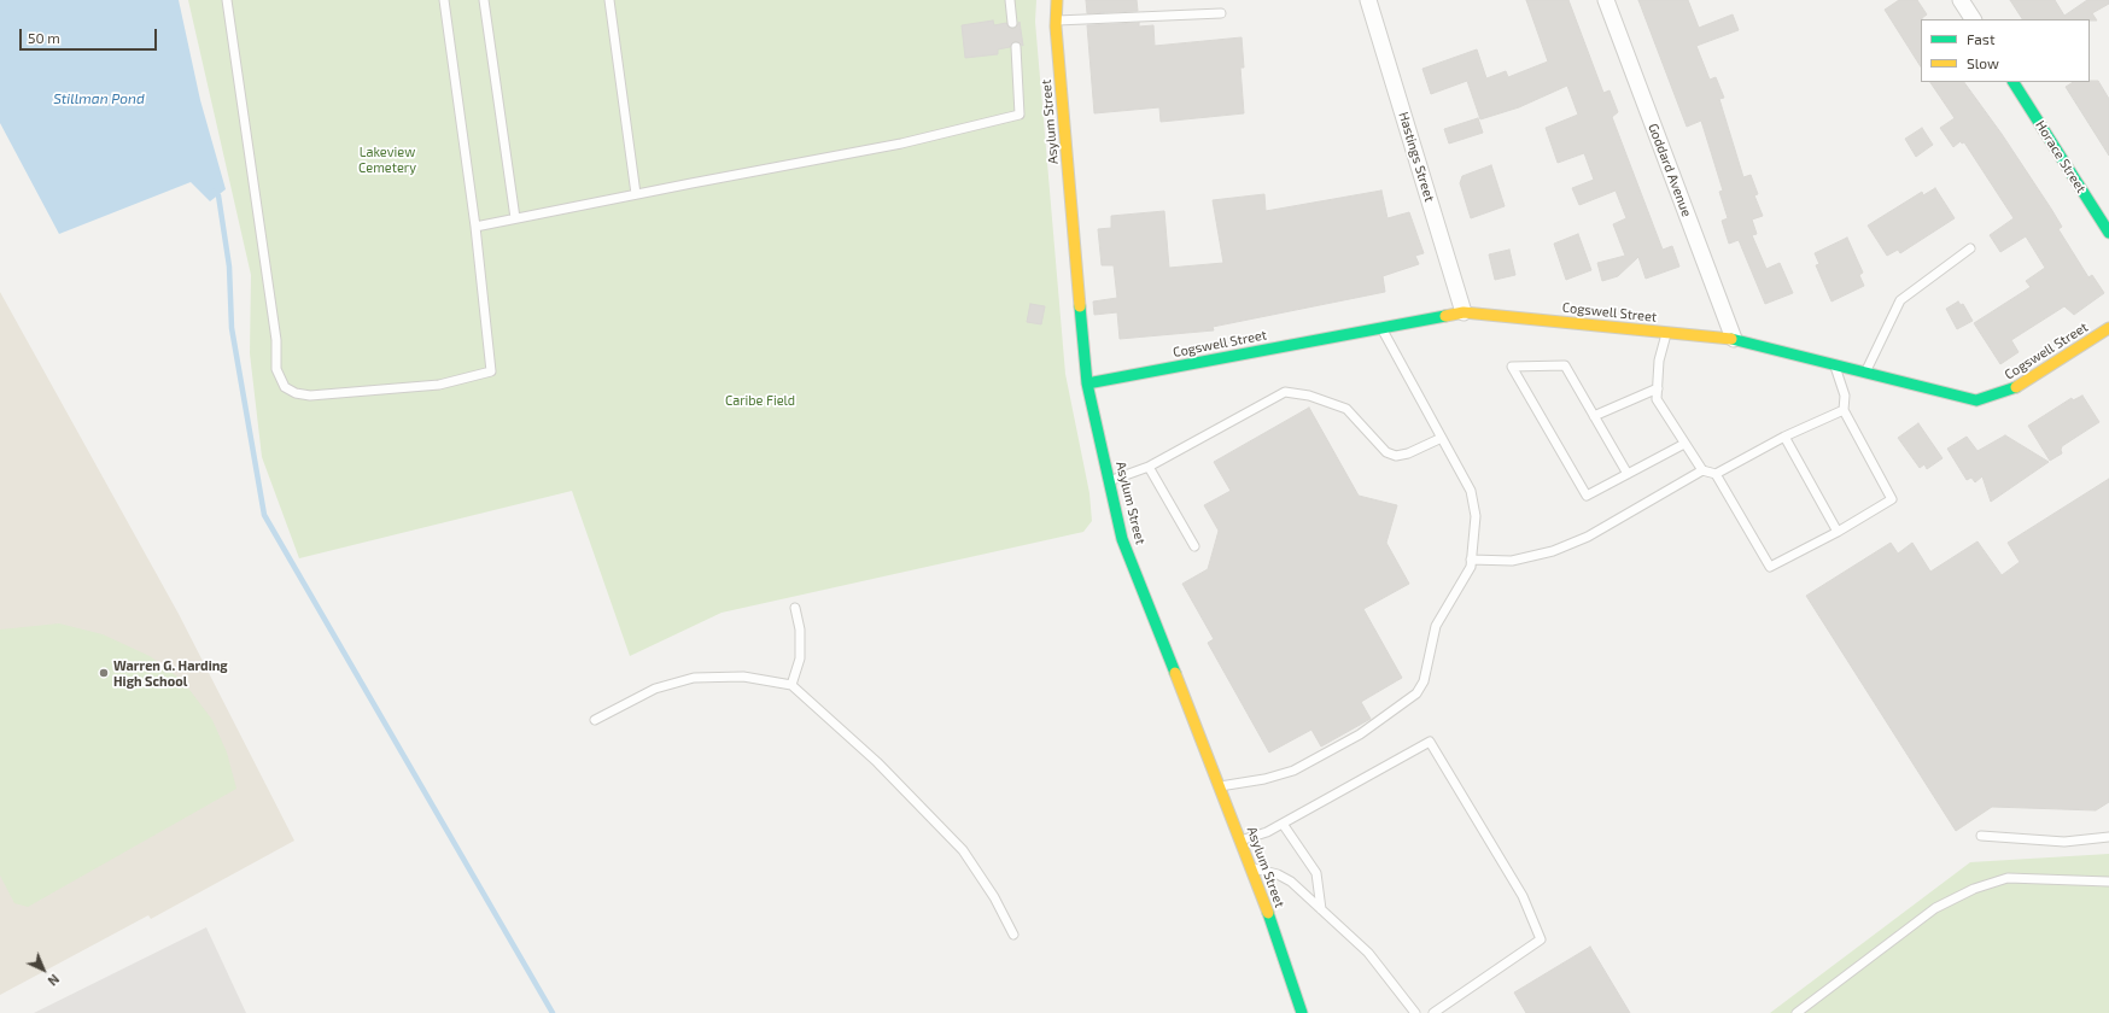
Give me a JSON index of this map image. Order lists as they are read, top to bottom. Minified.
{"streets":{"street":["Asylum Street","Hastings Street","Horace Street","Goddard Avenue","Cogswell Street"]},"crossings":[["Asylum Street","Cogswell Street"],["Hastings Street","Cogswell Street"],["Goddard Avenue","Cogswell Street"]],"water":["Stillman Pond"],"parks":["Lakeview Cemetery","Caribe Field"],"places":["Warren G. Harding High School"],"legend":["Fast","Slow"],"scale_bar":"50 m","north":"bottom right"}
